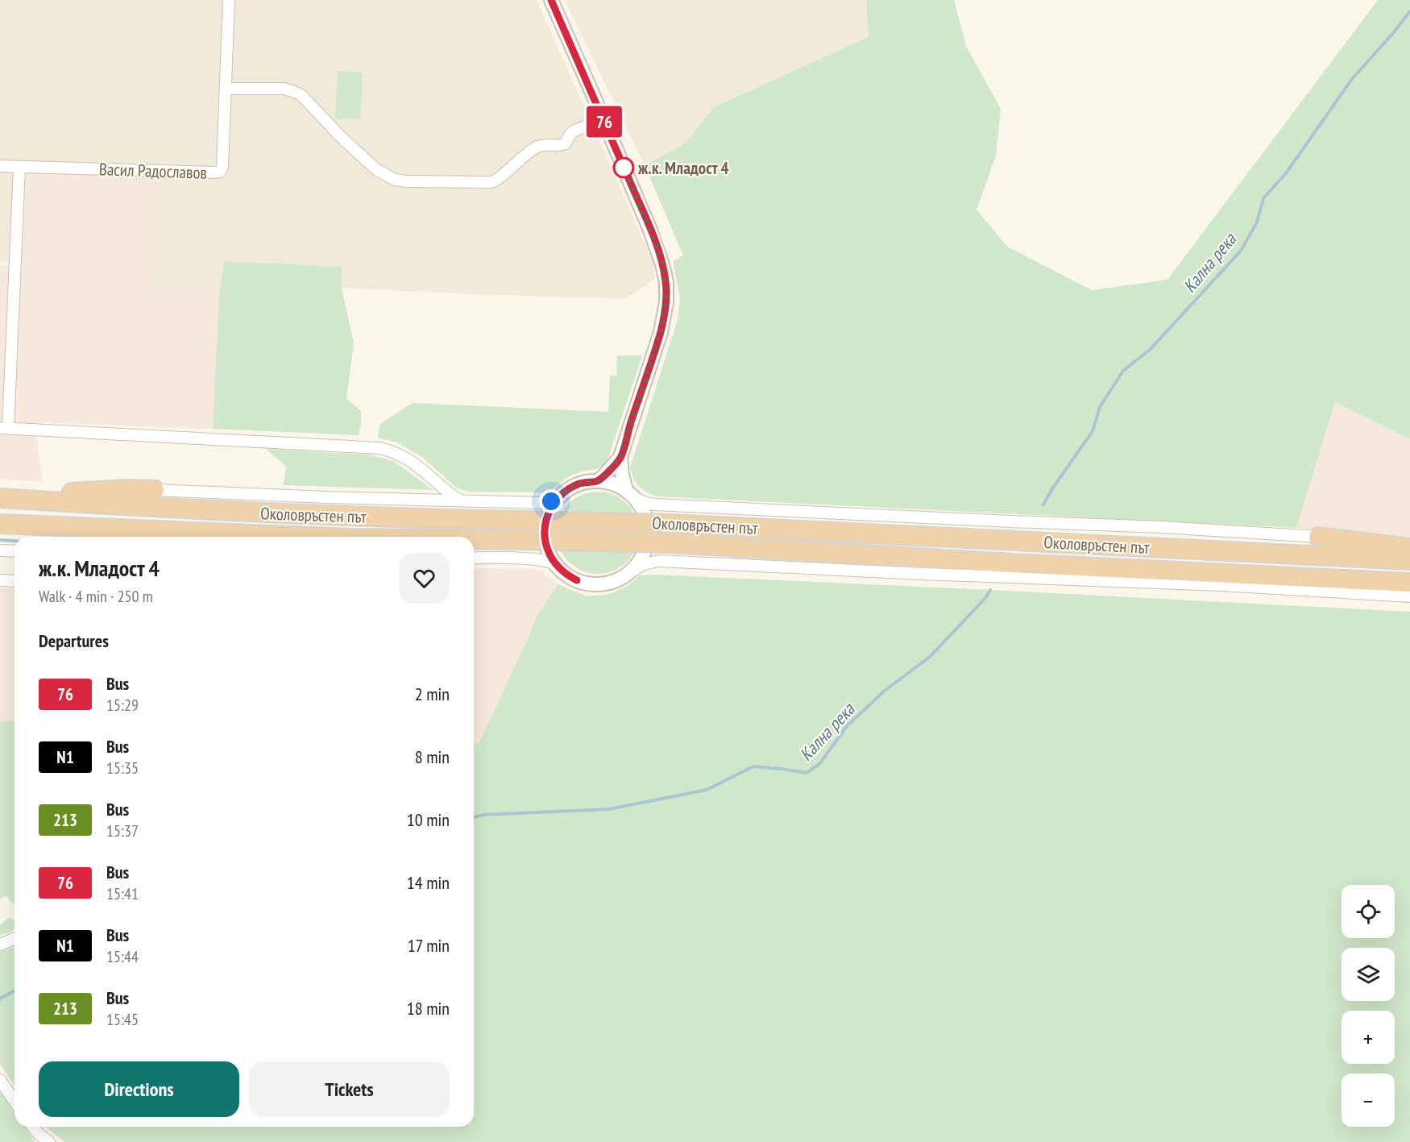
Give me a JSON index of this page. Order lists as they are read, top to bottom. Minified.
{"streets":{"highway":["Околовръстен път"],"street":["Васил Радославов"]},"water":["Кална река"],"places":["ж.к. Младост 4"],"lines":["bus line 76"],"page":{"on_map":"76","heading":[["ж.к. Младост 4","Walk · 4 min · 250 m"],"Departures"],"list":[{"mark":"76","name":"Bus","note":"15:29","value":"2 min"},{"mark":"N1","name":"Bus","note":"15:35","value":"8 min"},{"mark":"213","name":"Bus","note":"15:37","value":"10 min"},{"mark":"76","name":"Bus","note":"15:41","value":"14 min"},{"mark":"N1","name":"Bus","note":"15:44","value":"17 min"},{"mark":"213","name":"Bus","note":"15:45","value":"18 min"}],"map_buttons":["+","−"],"buttons":["Directions","Tickets"]}}
